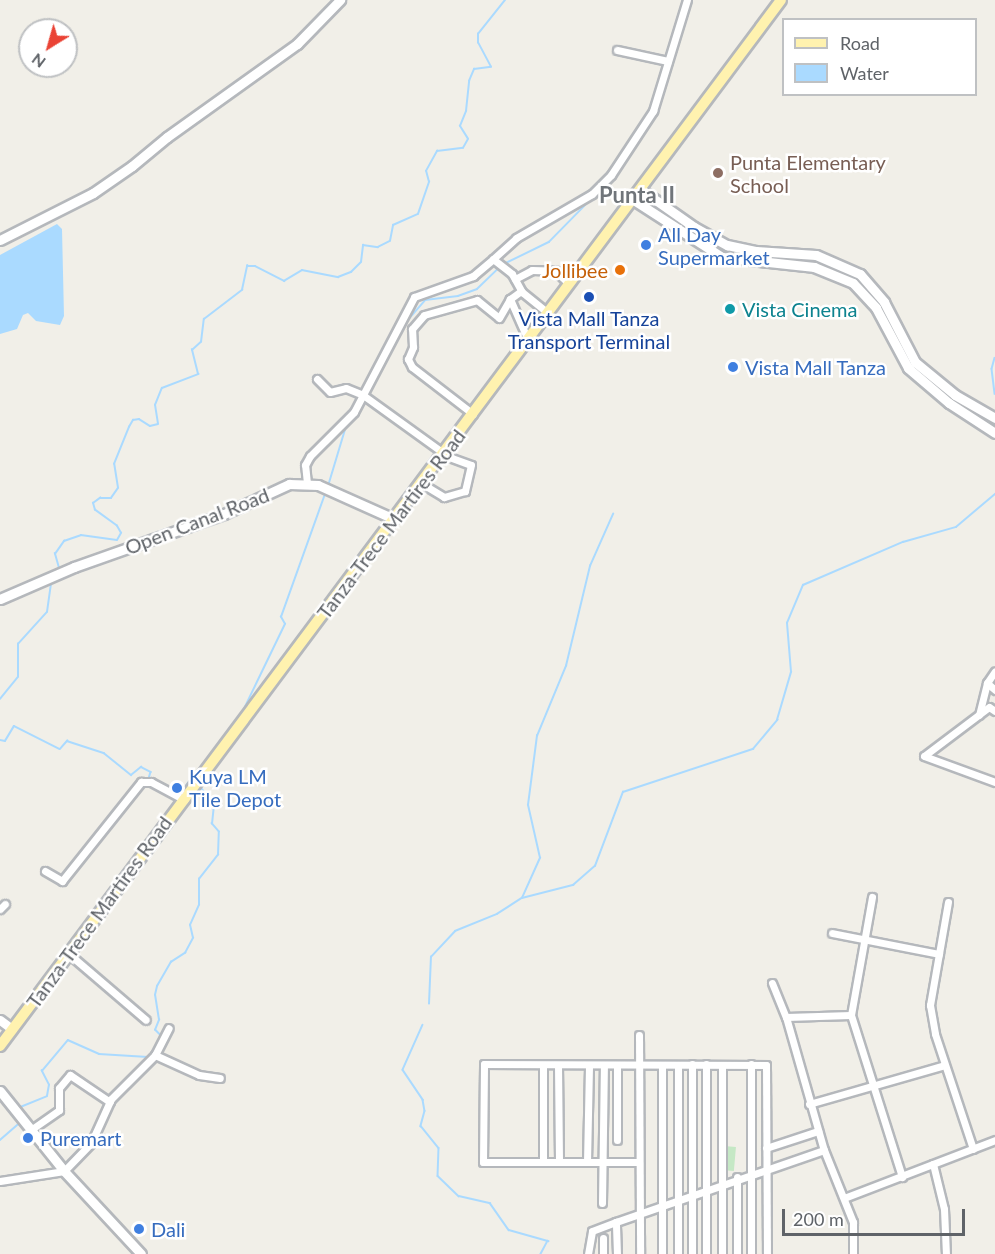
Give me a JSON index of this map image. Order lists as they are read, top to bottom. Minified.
{"streets":{"main road":["Tanza-Trece Martires Road"],"street":["Open Canal Road"]},"districts":["Punta II"],"places":["Punta Elementary School","All Day Supermarket","Jollibee","Vista Mall Tanza Transport Terminal","Vista Cinema","Vista Mall Tanza","Kuya LM Tile Depot","Puremart","Dali"],"legend":["Road","Water"],"scale_bar":"200 m","north":"bottom left"}
